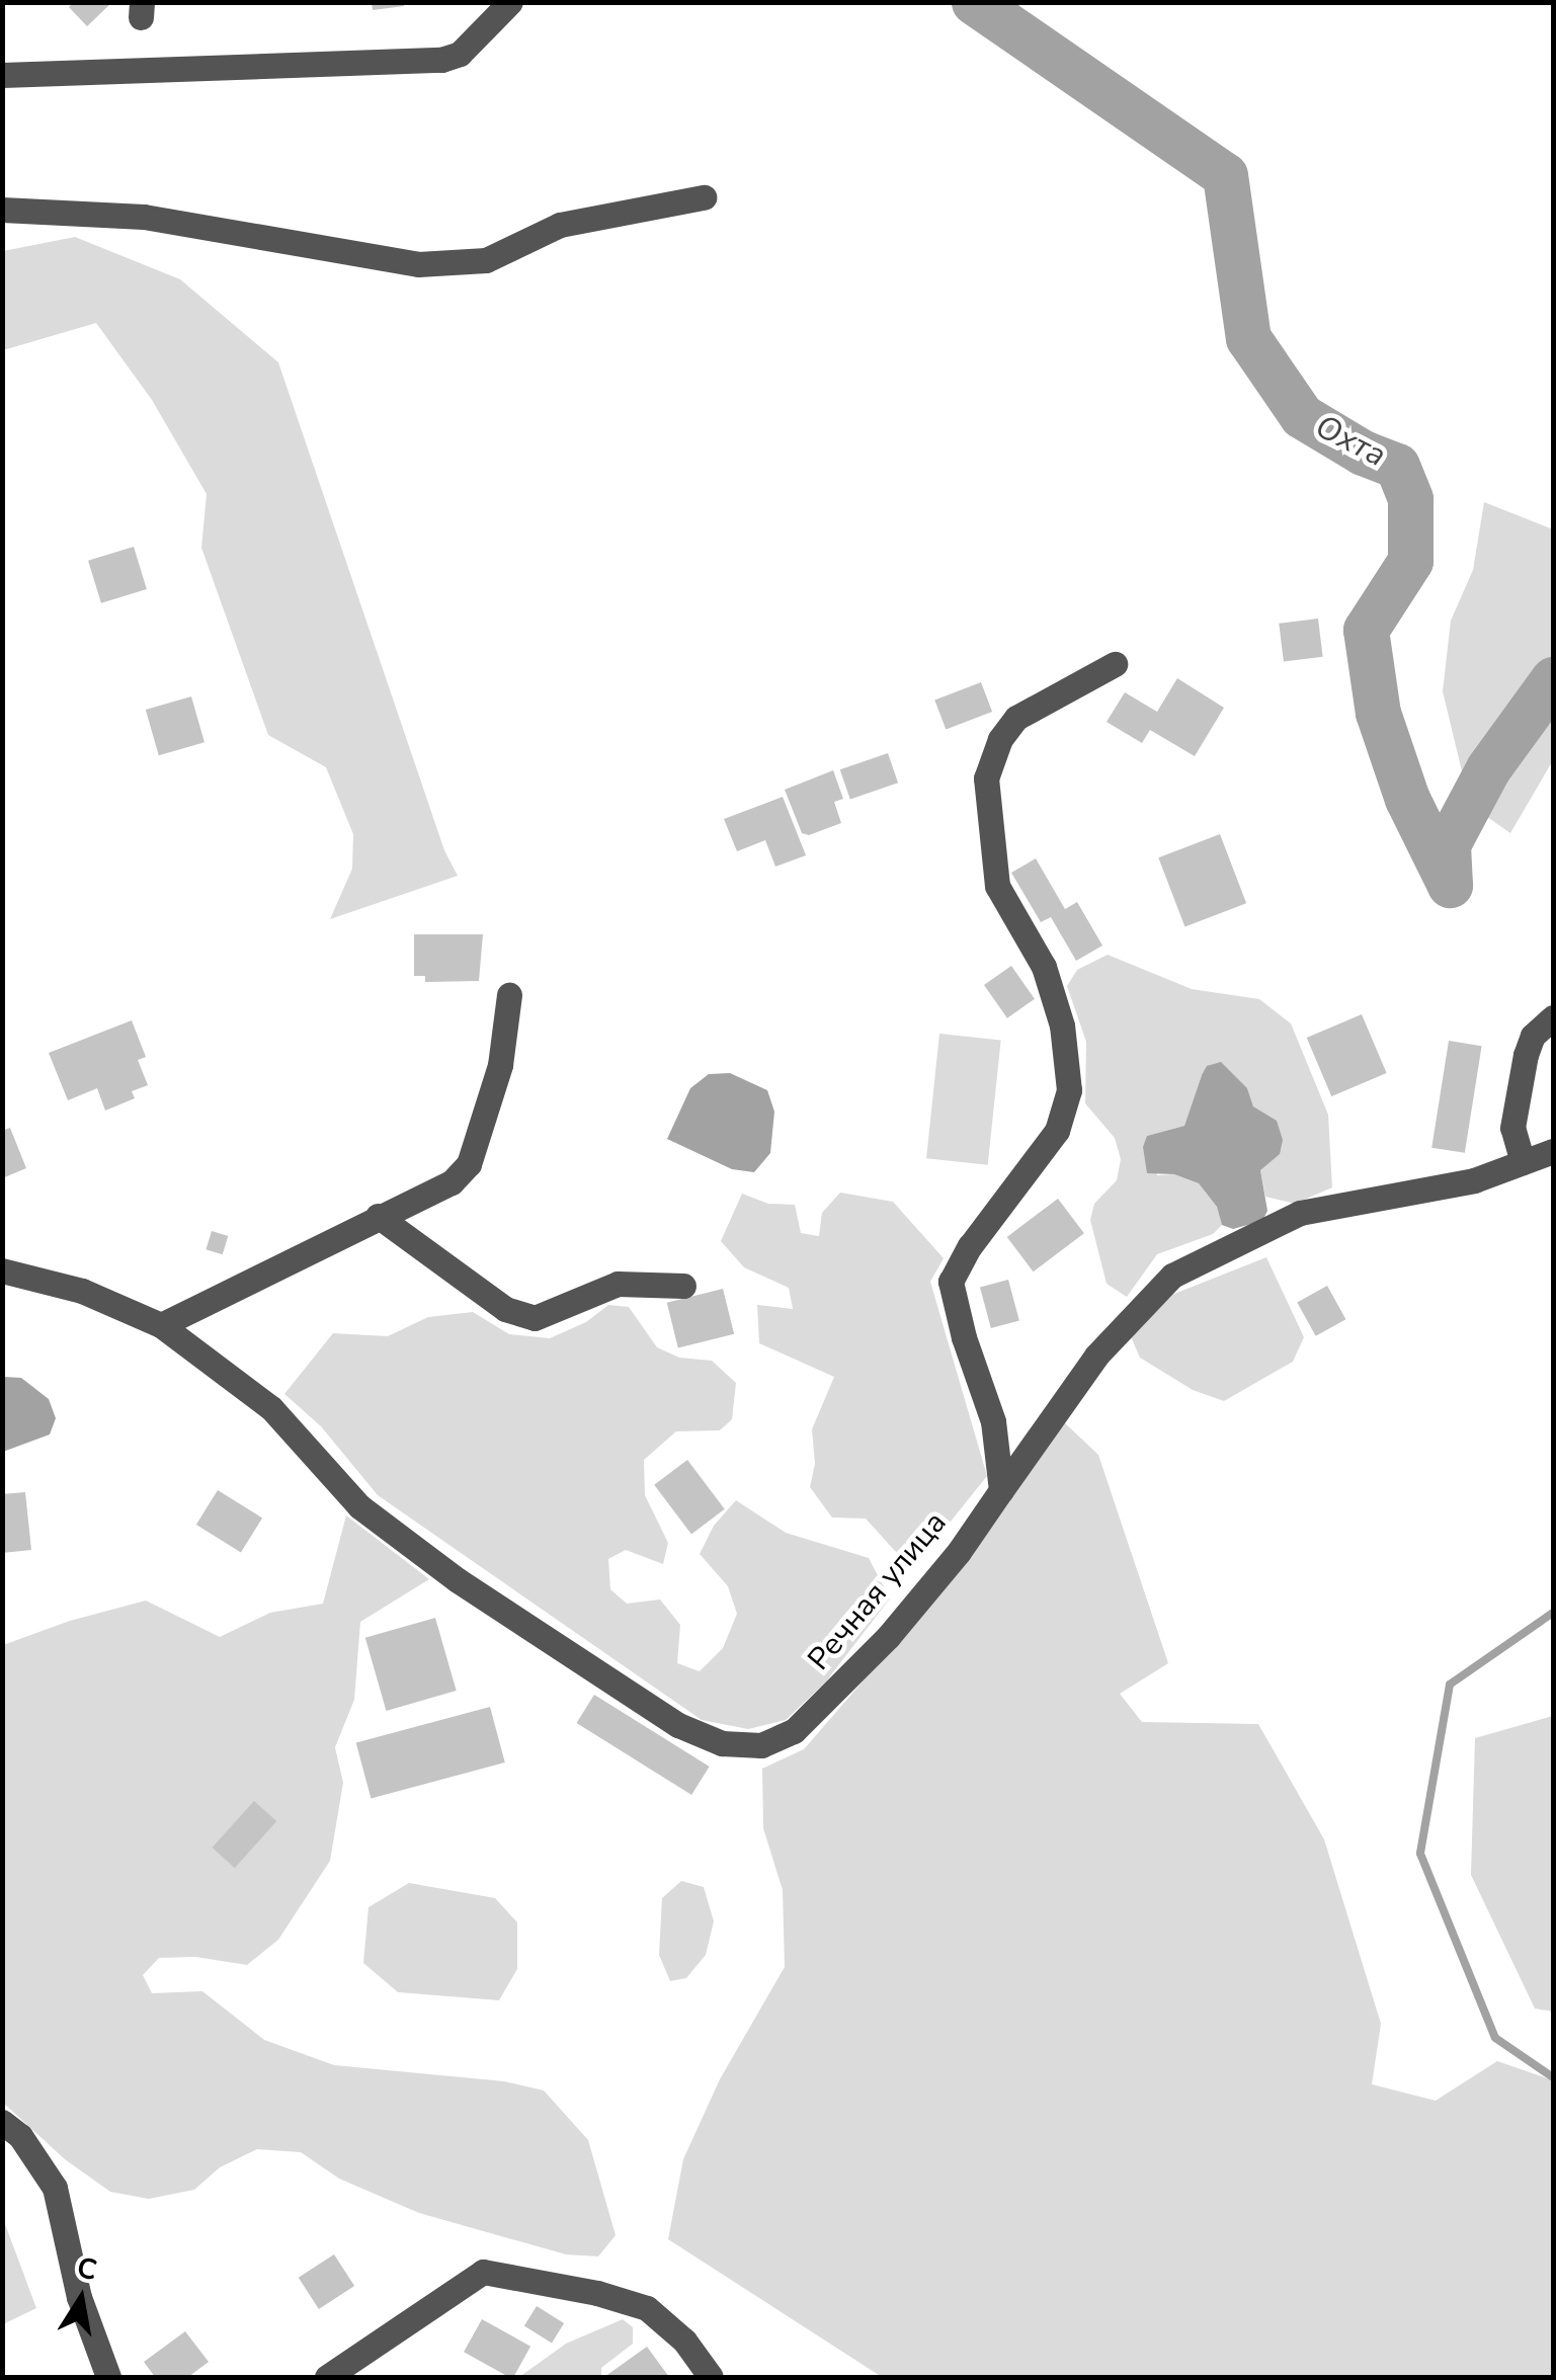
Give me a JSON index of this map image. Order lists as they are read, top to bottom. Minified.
{"streets":{"street":["Речная улица"]},"water":["Охта"],"north":"top"}
